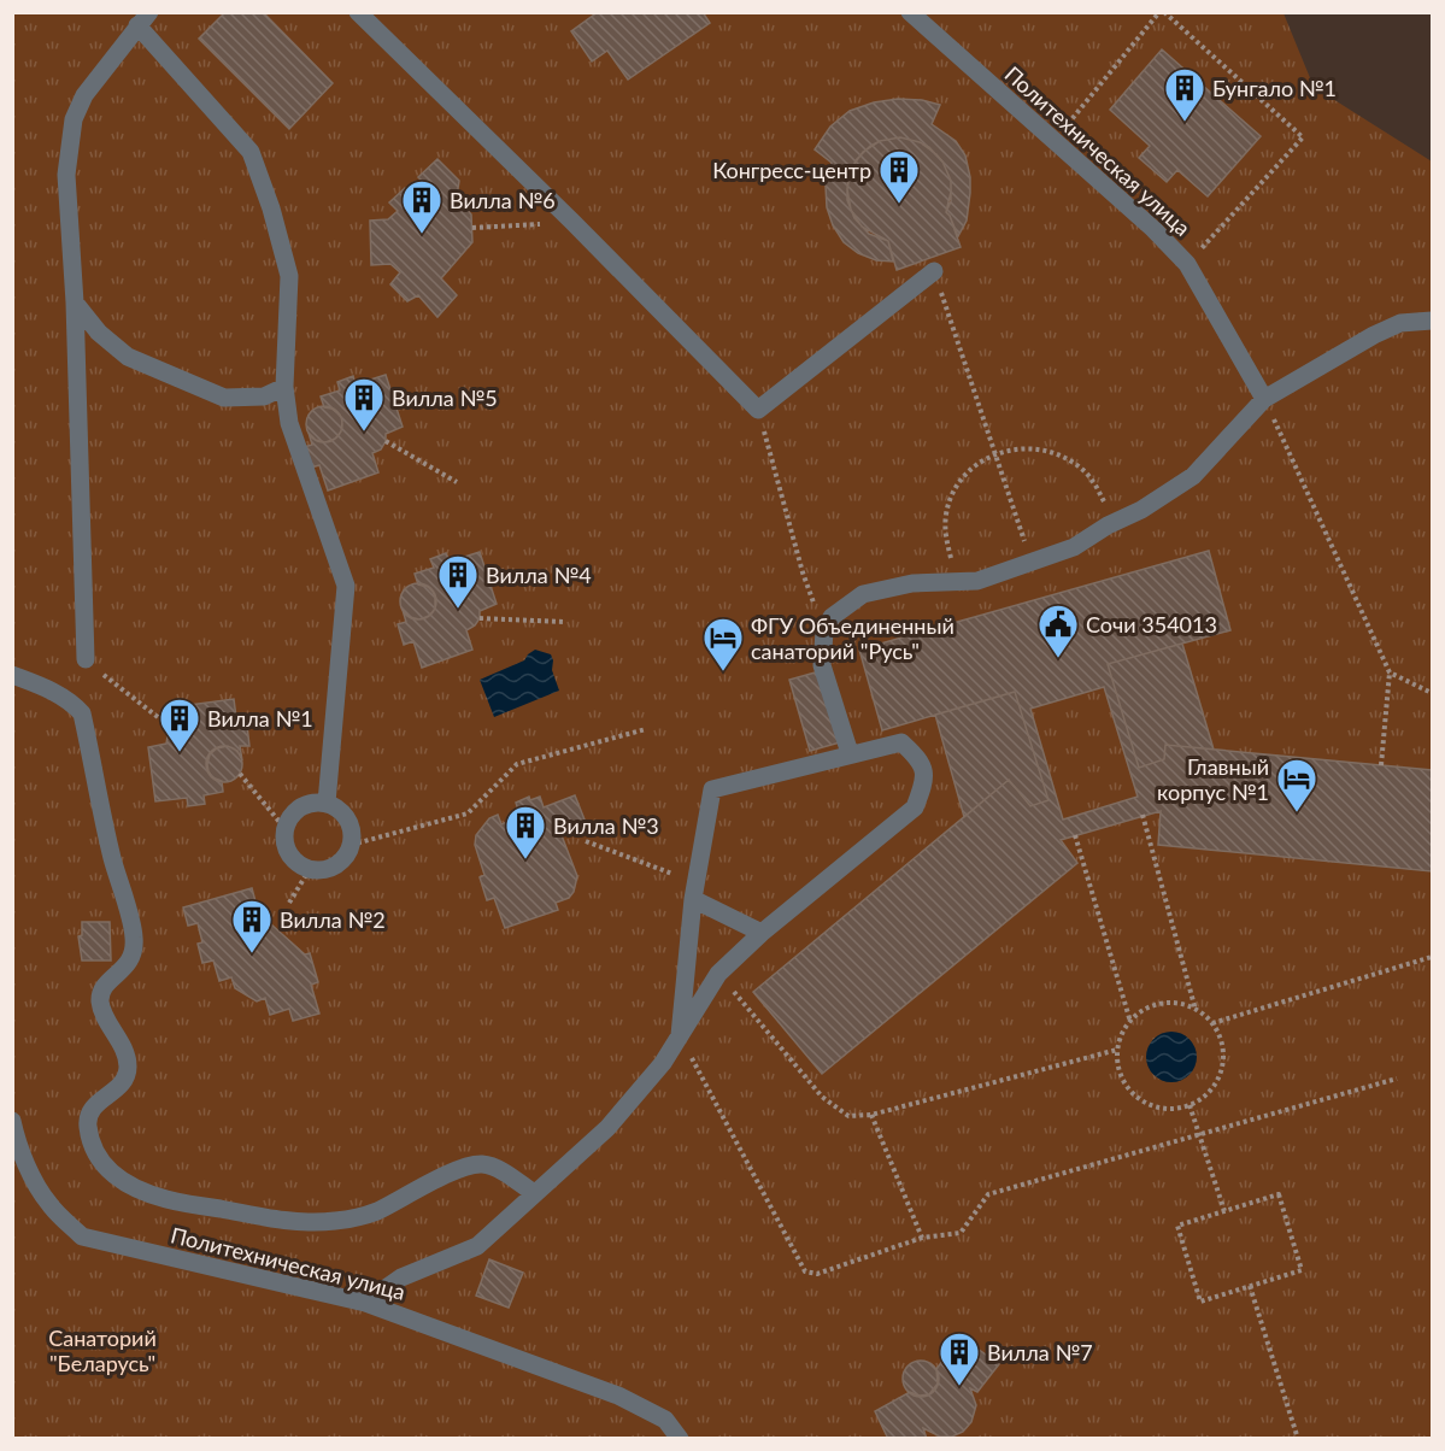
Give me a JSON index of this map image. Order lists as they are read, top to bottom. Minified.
{"streets":{"street":["Политехническая улица"]},"parks":["Санаторий \"Беларусь\""],"places":{"building":["Бунгало №1","Конгресс-центр","Вилла №6","Вилла №5","Вилла №4","Вилла №1","Вилла №3","Вилла №2","Вилла №7"],"public building":["Сочи 354013"],"hotel":["ФГУ Объединенный санаторий \"Русь\"","Главный корпус №1"]}}
